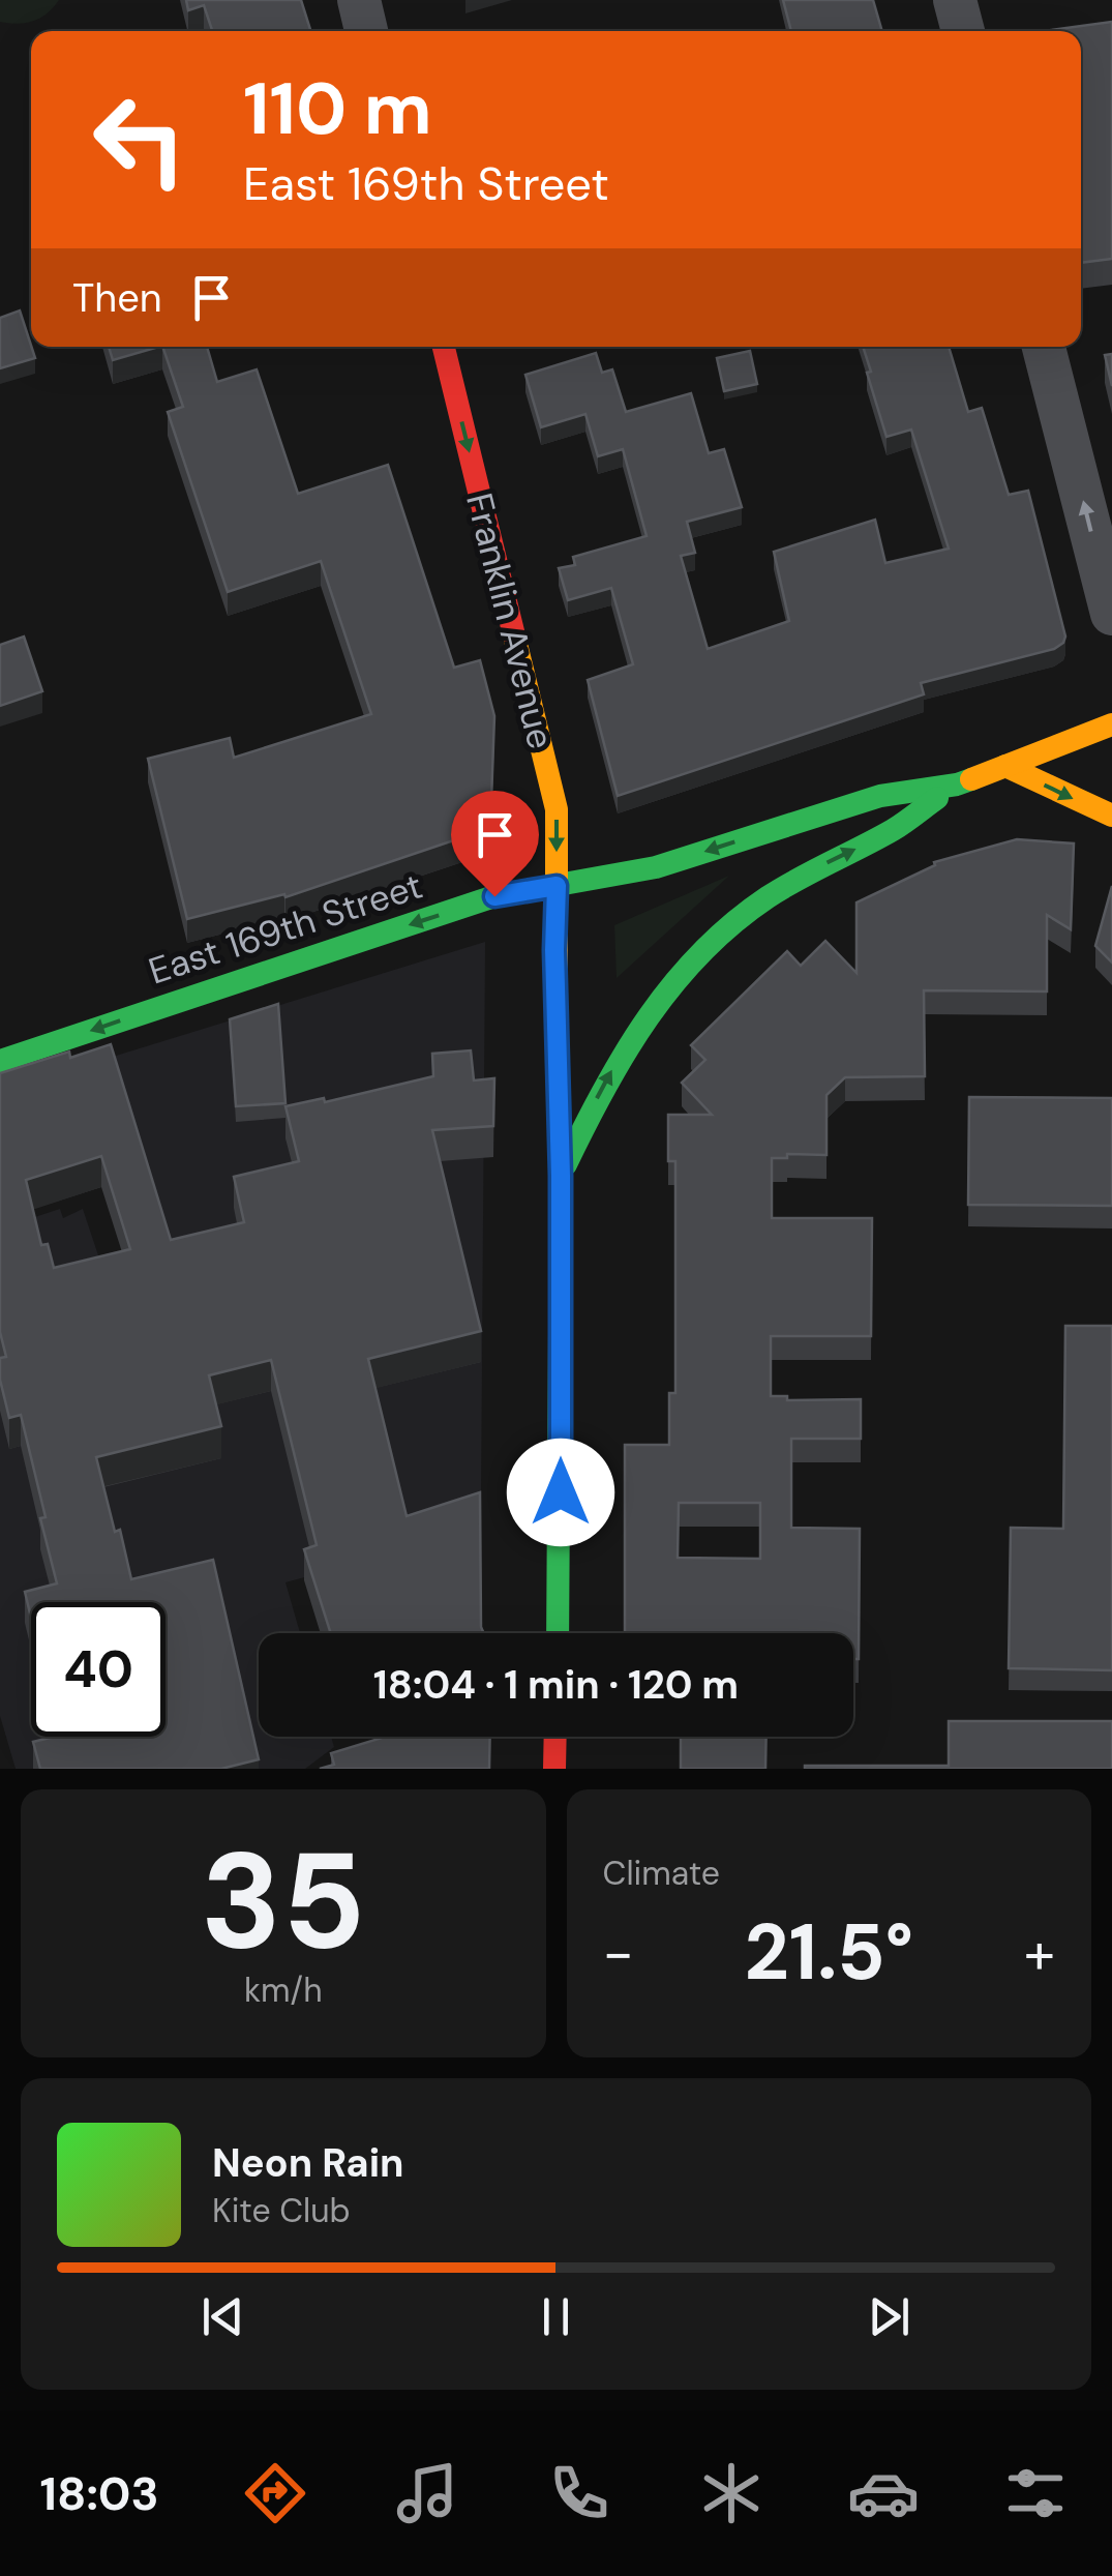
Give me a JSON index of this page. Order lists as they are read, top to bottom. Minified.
{"streets":{"street":["Franklin Avenue","East 169th Street"]},"crossings":[["Franklin Avenue","East 169th Street"]],"one_way":["Franklin Avenue"],"page":{"turn":["110 m","East 169th Street"],"then":"Then","limit":"40","trip":"18:04 · 1 min · 120 m","tile":[["35","km/h"],"Climate"],"heat":["−","21.5°","+"],"song":["Neon Rain","Kite Club"],"tabs":"18:03"}}
